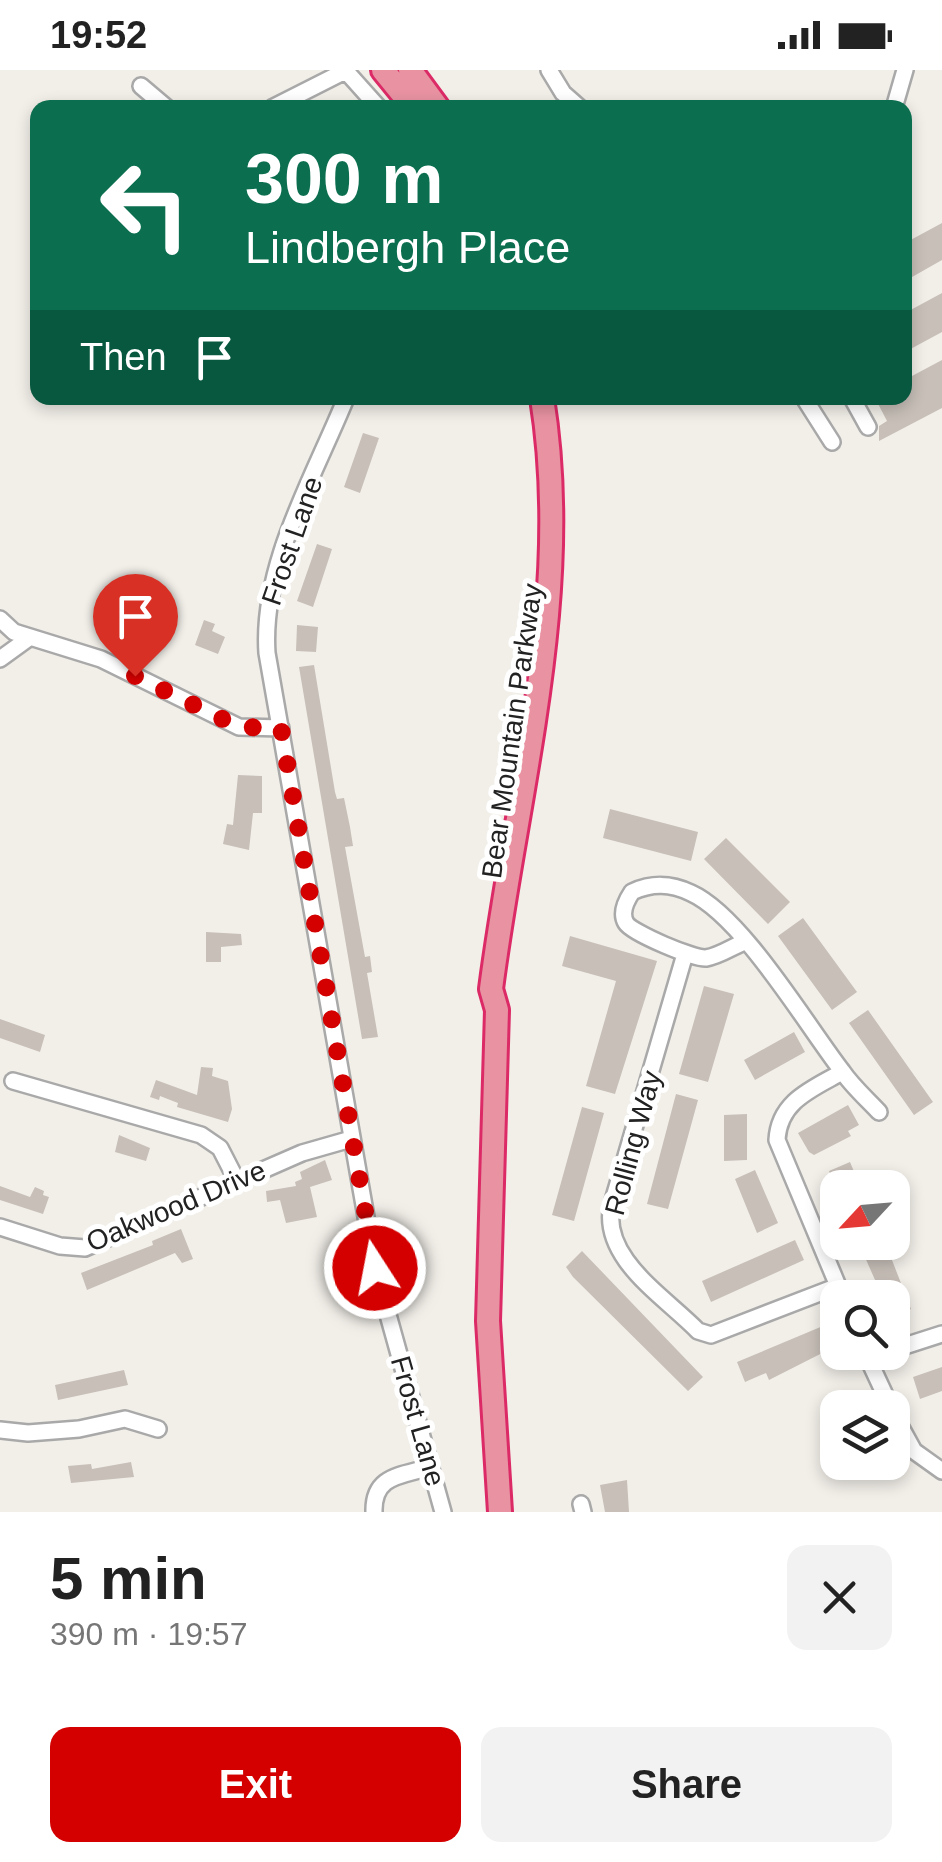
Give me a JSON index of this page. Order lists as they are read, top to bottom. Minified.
{"streets":{"highway":["Bear Mountain Parkway"],"street":["Frost Lane","Rolling Way","Oakwood Drive"]},"crossings":[["Frost Lane","Oakwood Drive"]],"north":"bottom left","page":{"status":"19:52","turn":["300 m","Lindbergh Place"],"then":"Then","heading":["5 min","390 m · 19:57"],"buttons":["Exit","Share"]}}
